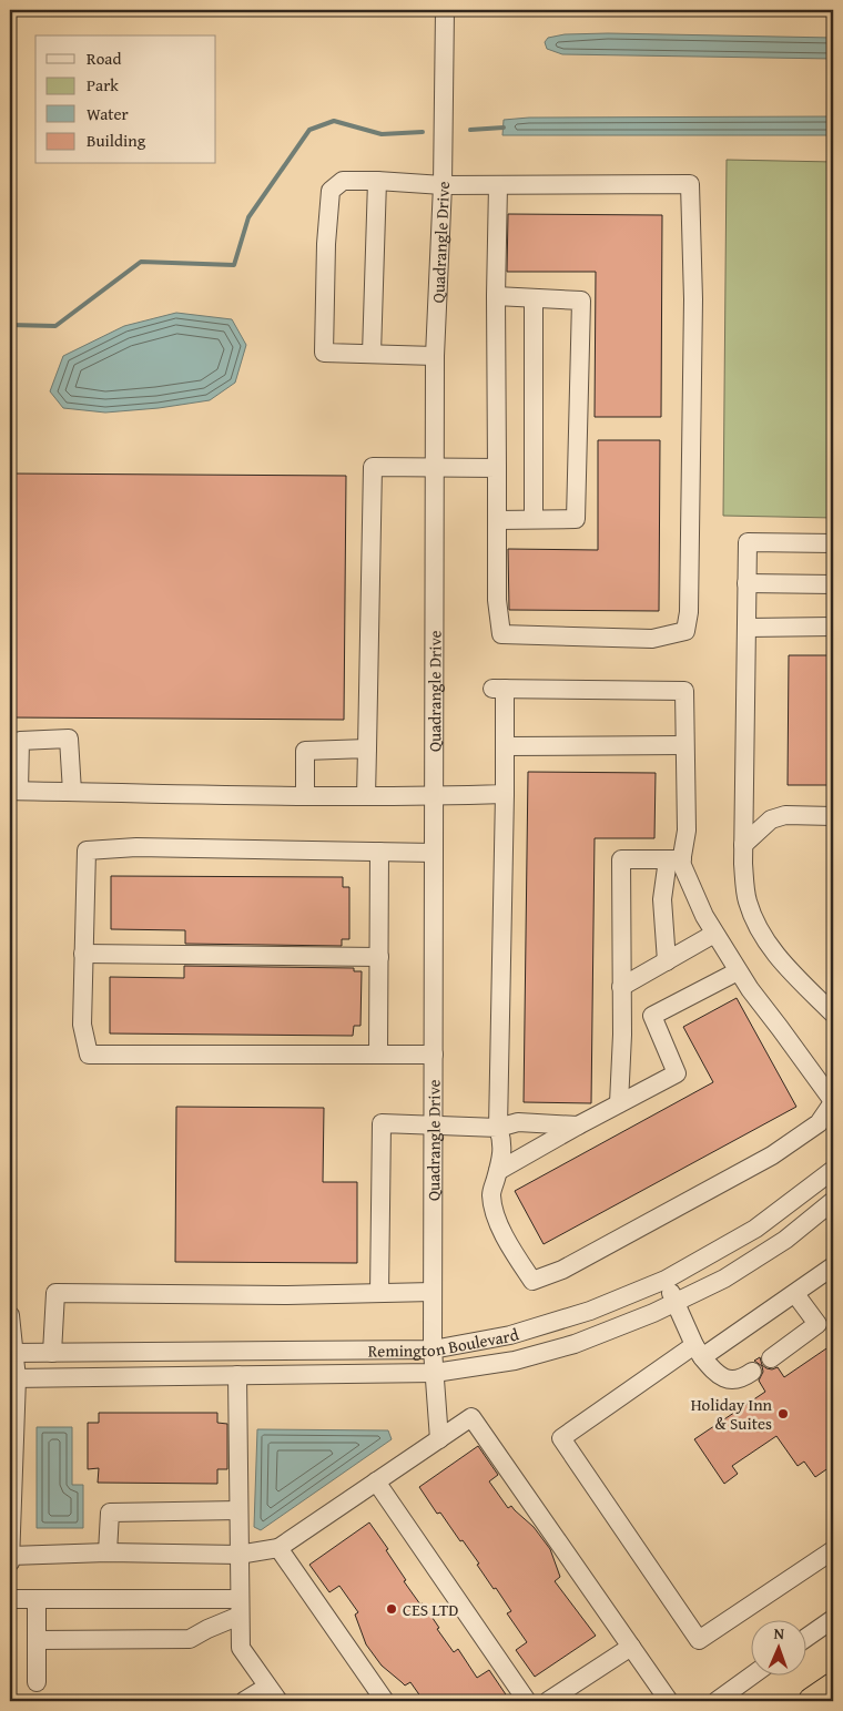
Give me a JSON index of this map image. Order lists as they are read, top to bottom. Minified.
{"streets":{"street":["Quadrangle Drive","Remington Boulevard"]},"crossings":[["Quadrangle Drive","Remington Boulevard"]],"places":["Holiday Inn & Suites","CES LTD"],"legend":["Road","Park","Water","Building"],"north":"top"}
